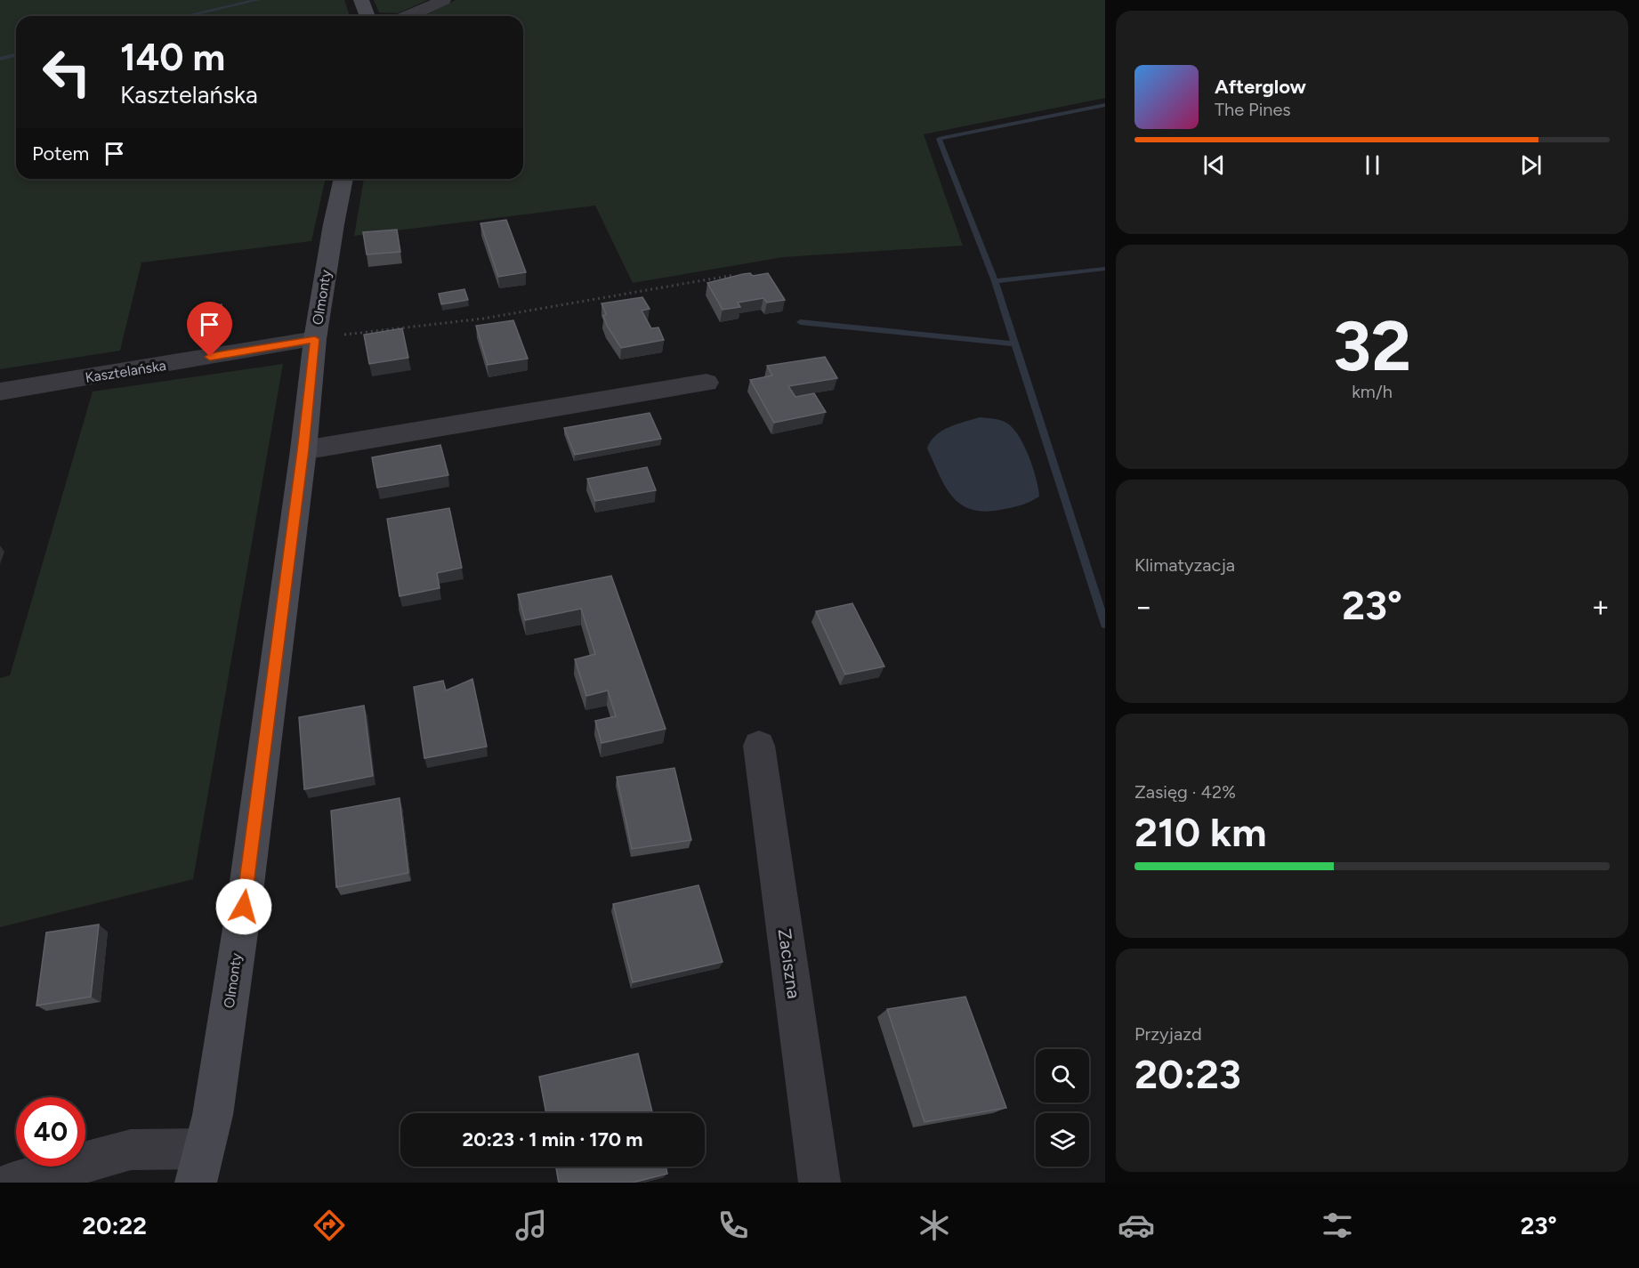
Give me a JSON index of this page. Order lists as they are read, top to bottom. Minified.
{"streets":{"street":["Olmonty","Kasztelańska","Zaciszna"]},"crossings":[["Olmonty","Kasztelańska"]],"page":{"turn":["140 m","Kasztelańska"],"song":["Afterglow","The Pines"],"then":"Potem","tile":[["32","km/h"],"Klimatyzacja",["Zasięg · 42%","210 km"],["Przyjazd","20:23"]],"heat":["−","23°","+"],"limit":"40","trip":"20:23 · 1 min · 170 m","tabs":["20:22","23°"]}}
